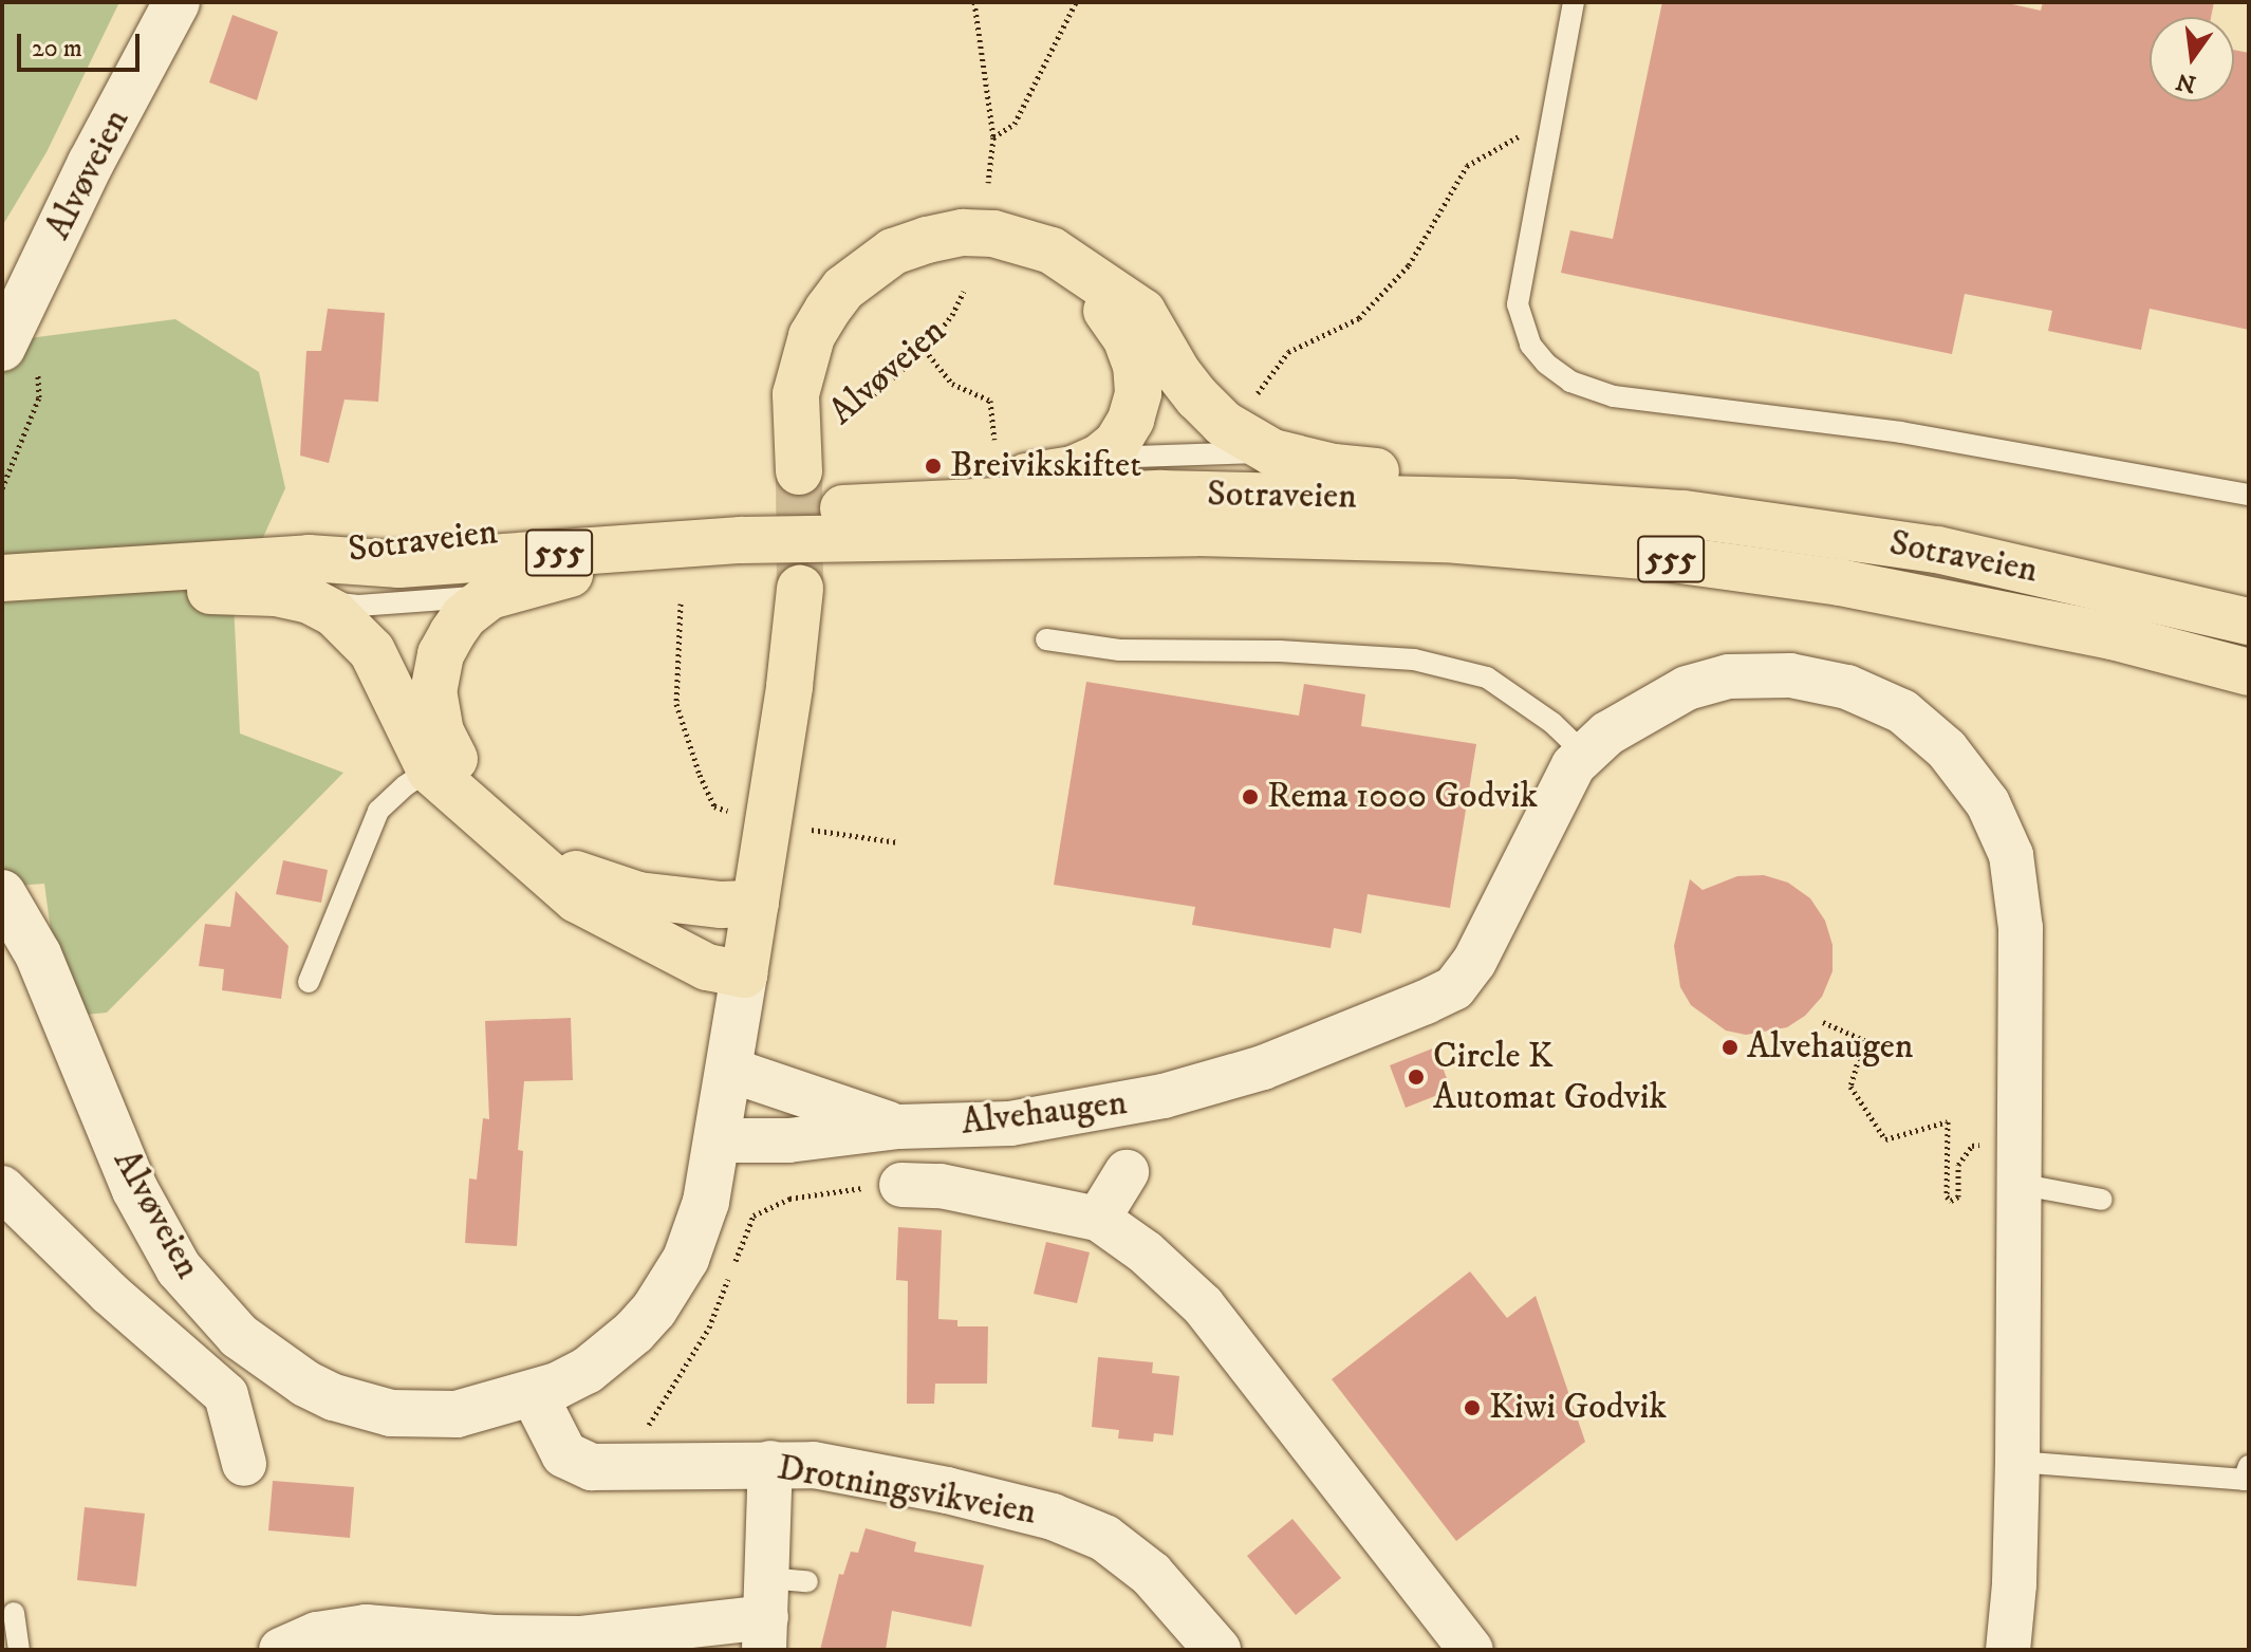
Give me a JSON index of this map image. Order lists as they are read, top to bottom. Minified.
{"streets":{"highway":["Sotraveien","555"],"main road":["Alvøveien","Drotningsvikveien"],"street":["Alvehaugen"]},"crossings":[["Alvøveien","555"],["Alvøveien","Alvehaugen"],["Alvøveien","Drotningsvikveien"],["Sotraveien","555"]],"places":["Breivikskiftet","Rema 1000 Godvik","Alvehaugen","Circle K Automat Godvik","Kiwi Godvik"],"scale_bar":"20 m","north":"bottom"}
